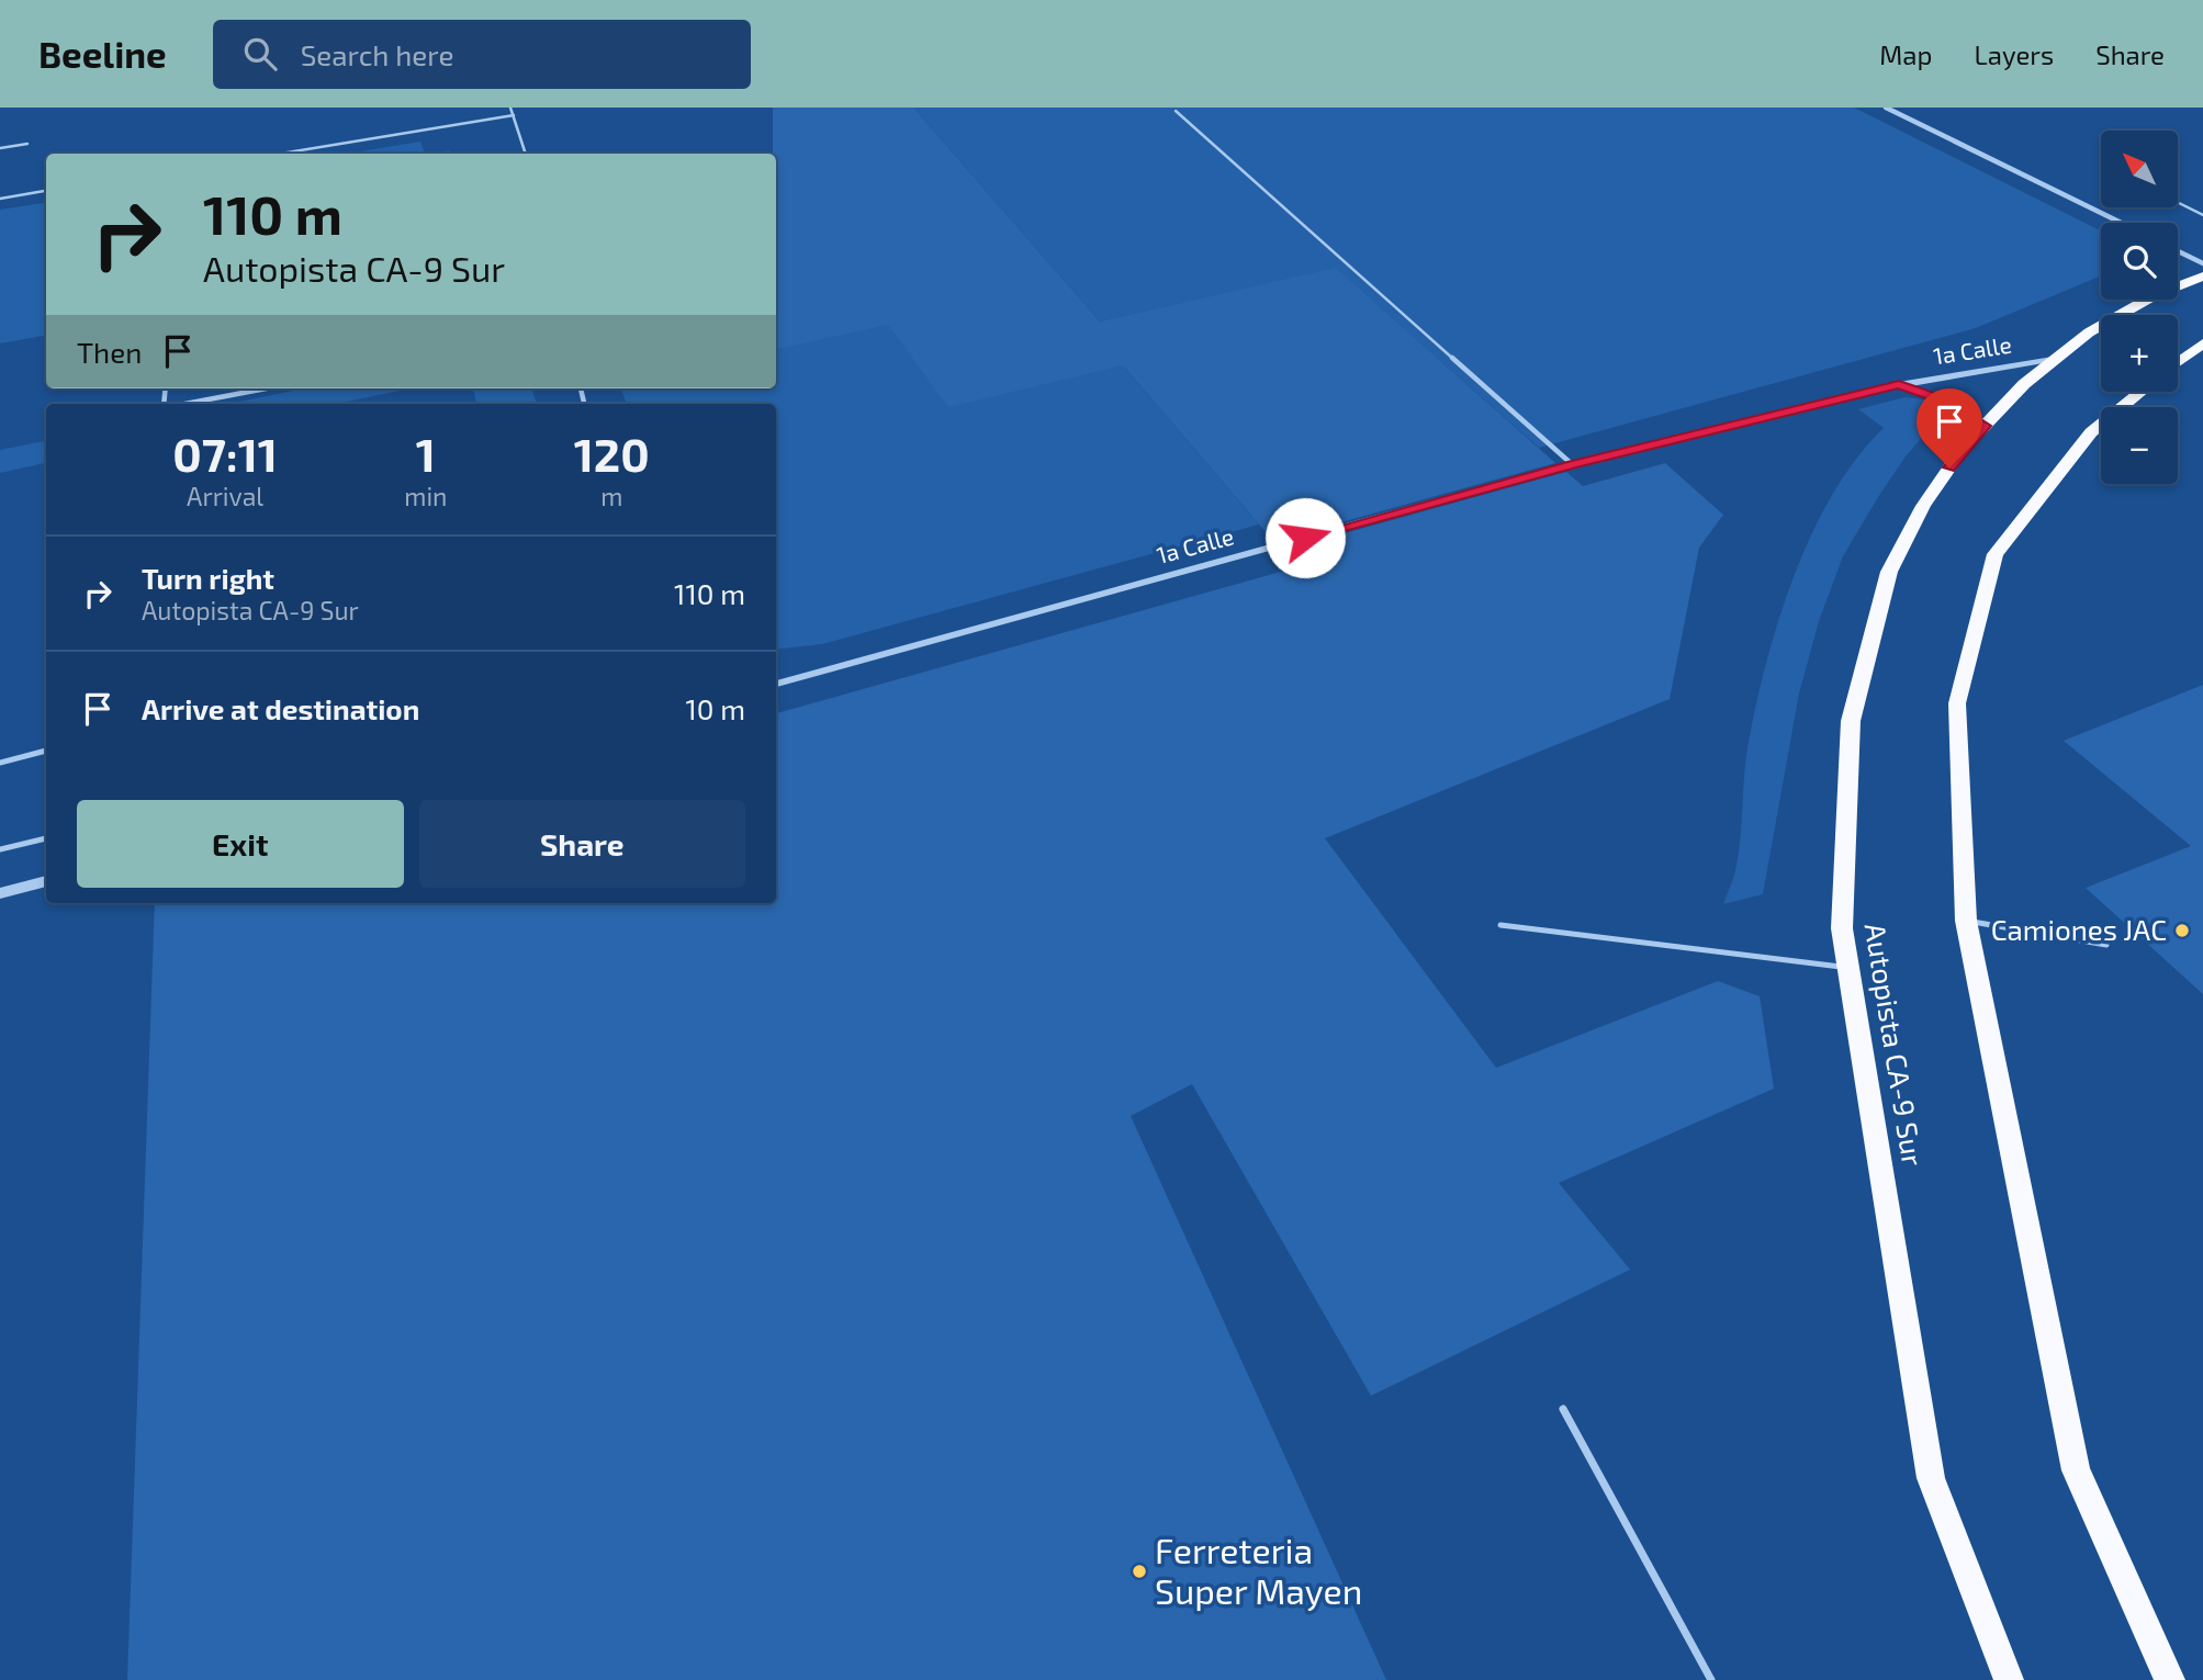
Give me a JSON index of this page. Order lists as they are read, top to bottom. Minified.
{"streets":{"highway":["Autopista CA-9 Sur"],"street":["1a Calle"]},"crossings":[["1a Calle","Autopista CA-9 Sur"]],"places":["Camiones JAC","Ferreteria Super Mayen"],"north":"top left","page":{"header":"Beeline","search":"Search here","nav":["Map","Layers","Share"],"map_buttons":["+","−"],"turn":["110 m","Autopista CA-9 Sur"],"then":"Then","eta":["07:11","Arrival","1","min","120","m"],"list":[{"name":"Turn right","note":"Autopista CA-9 Sur","value":"110 m"},{"name":"Arrive at destination","value":"10 m"}],"buttons":["Exit","Share"]}}
